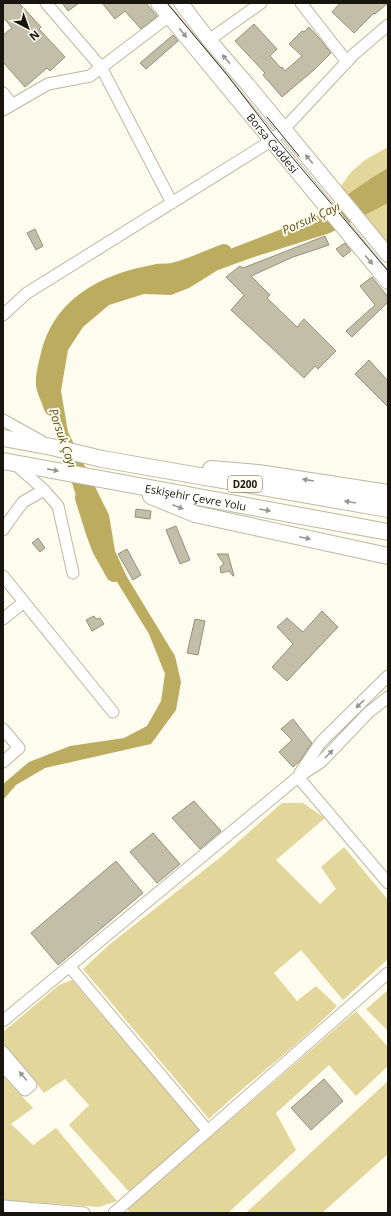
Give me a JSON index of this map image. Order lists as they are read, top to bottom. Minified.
{"streets":{"highway":["D200","Eskişehir Çevre Yolu"],"main road":["Borsa Caddesi"]},"water":["Porsuk Çayı"],"north":"bottom right"}
